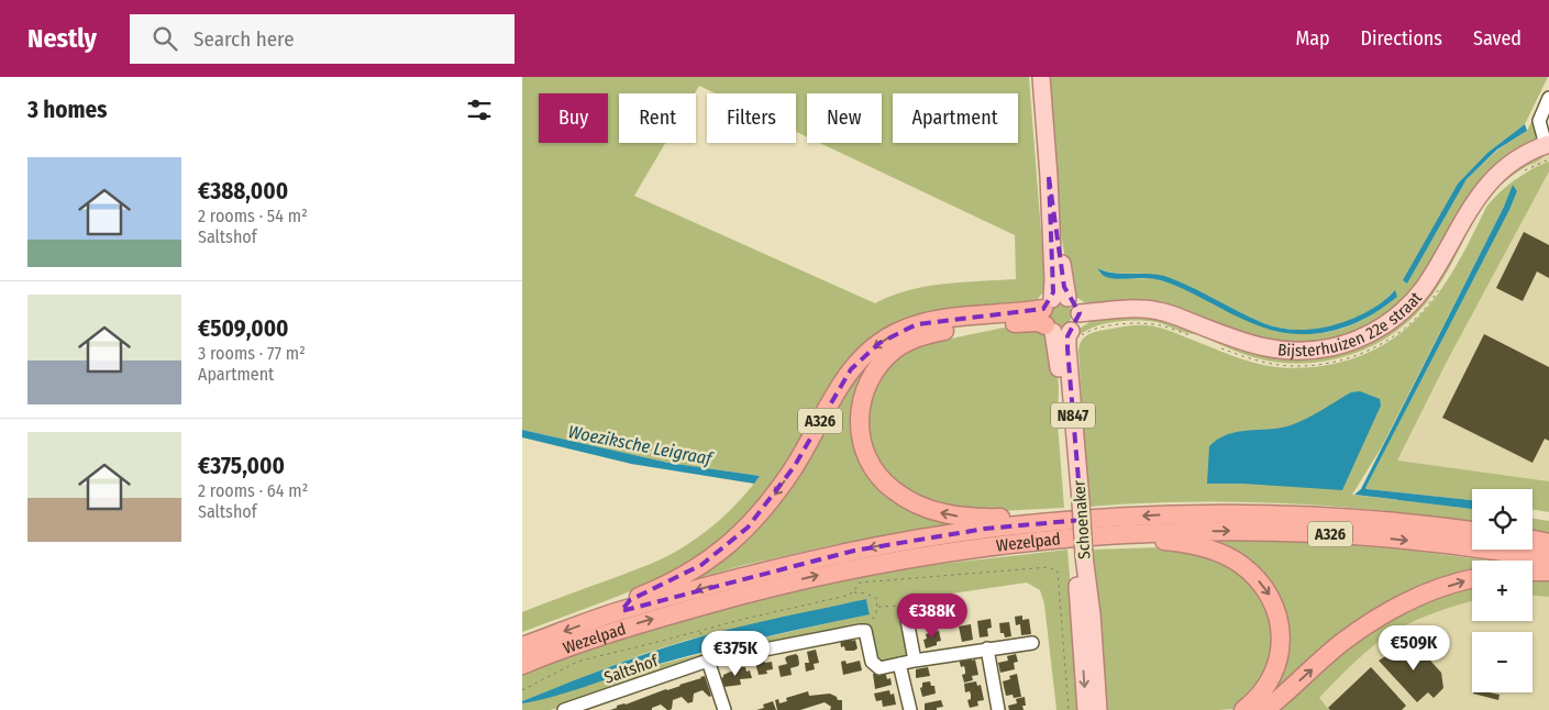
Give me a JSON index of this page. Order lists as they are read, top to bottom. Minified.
{"streets":{"highway":["A326","Wezelpad"],"main road":["Bijsterhuizen 22e straat","N847","Schoenaker"],"street":["Saltshof"]},"crossings":[["Bijsterhuizen 22e straat","N847"],["N847","A326"],["N847","Schoenaker"],["A326","Schoenaker"],["A326","Wezelpad"]],"water":["Woeziksche Leigraaf"],"page":{"header":"Nestly","search":"Search here","nav":["Map","Directions","Saved"],"heading":"3 homes","chip":["Buy","Rent","Filters","New","Apartment"],"list":[{"name":"€388,000","note":"2 rooms · 54 m² · Saltshof"},{"name":"€509,000","note":"3 rooms · 77 m² · Apartment"},{"name":"€375,000","note":"2 rooms · 64 m² · Saltshof"}],"map_buttons":["+","−"],"price":["€388K","€509K","€375K"]}}
